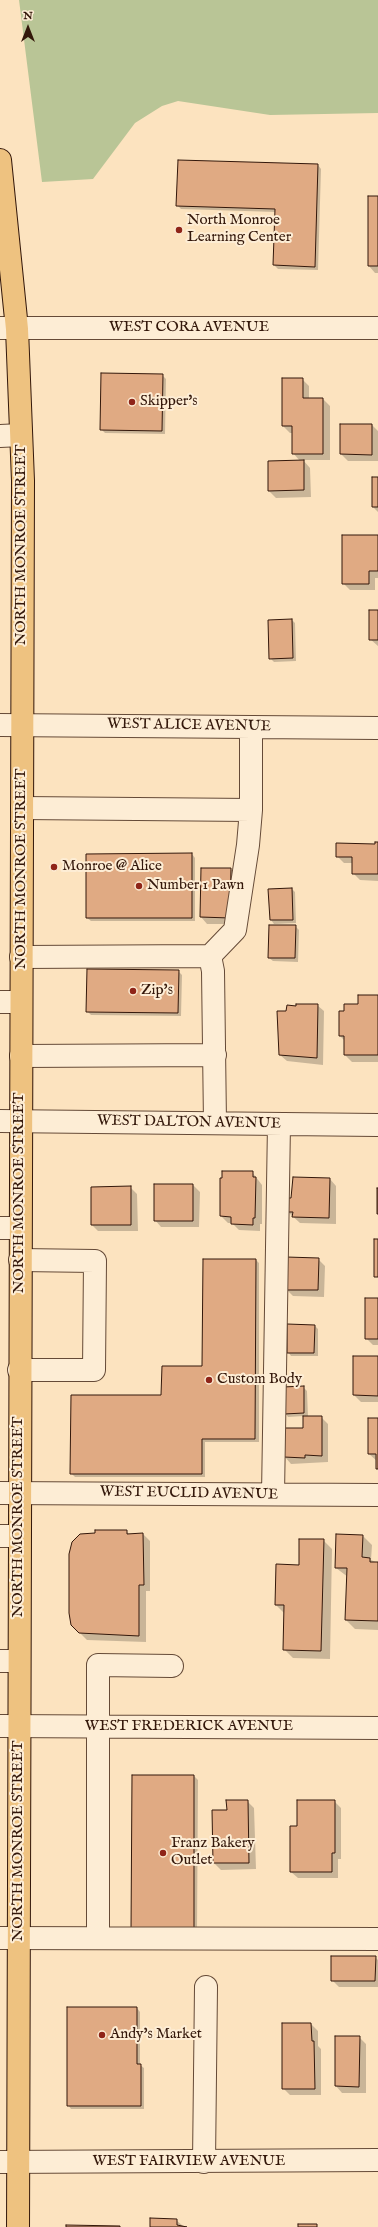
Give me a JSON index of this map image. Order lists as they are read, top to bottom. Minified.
{"streets":{"main road":["NORTH MONROE STREET"],"street":["WEST CORA AVENUE","WEST ALICE AVENUE","WEST DALTON AVENUE","WEST EUCLID AVENUE","WEST FREDERICK AVENUE","WEST FAIRVIEW AVENUE"]},"crossings":[["WEST CORA AVENUE","NORTH MONROE STREET"],["NORTH MONROE STREET","WEST ALICE AVENUE"],["NORTH MONROE STREET","WEST DALTON AVENUE"],["NORTH MONROE STREET","WEST EUCLID AVENUE"],["NORTH MONROE STREET","WEST FREDERICK AVENUE"],["NORTH MONROE STREET","WEST FAIRVIEW AVENUE"]],"places":["North Monroe Learning Center","Skipper's","Monroe @ Alice","Number 1 Pawn","Zip's","Custom Body","Franz Bakery Outlet","Andy's Market"],"north":"top"}
